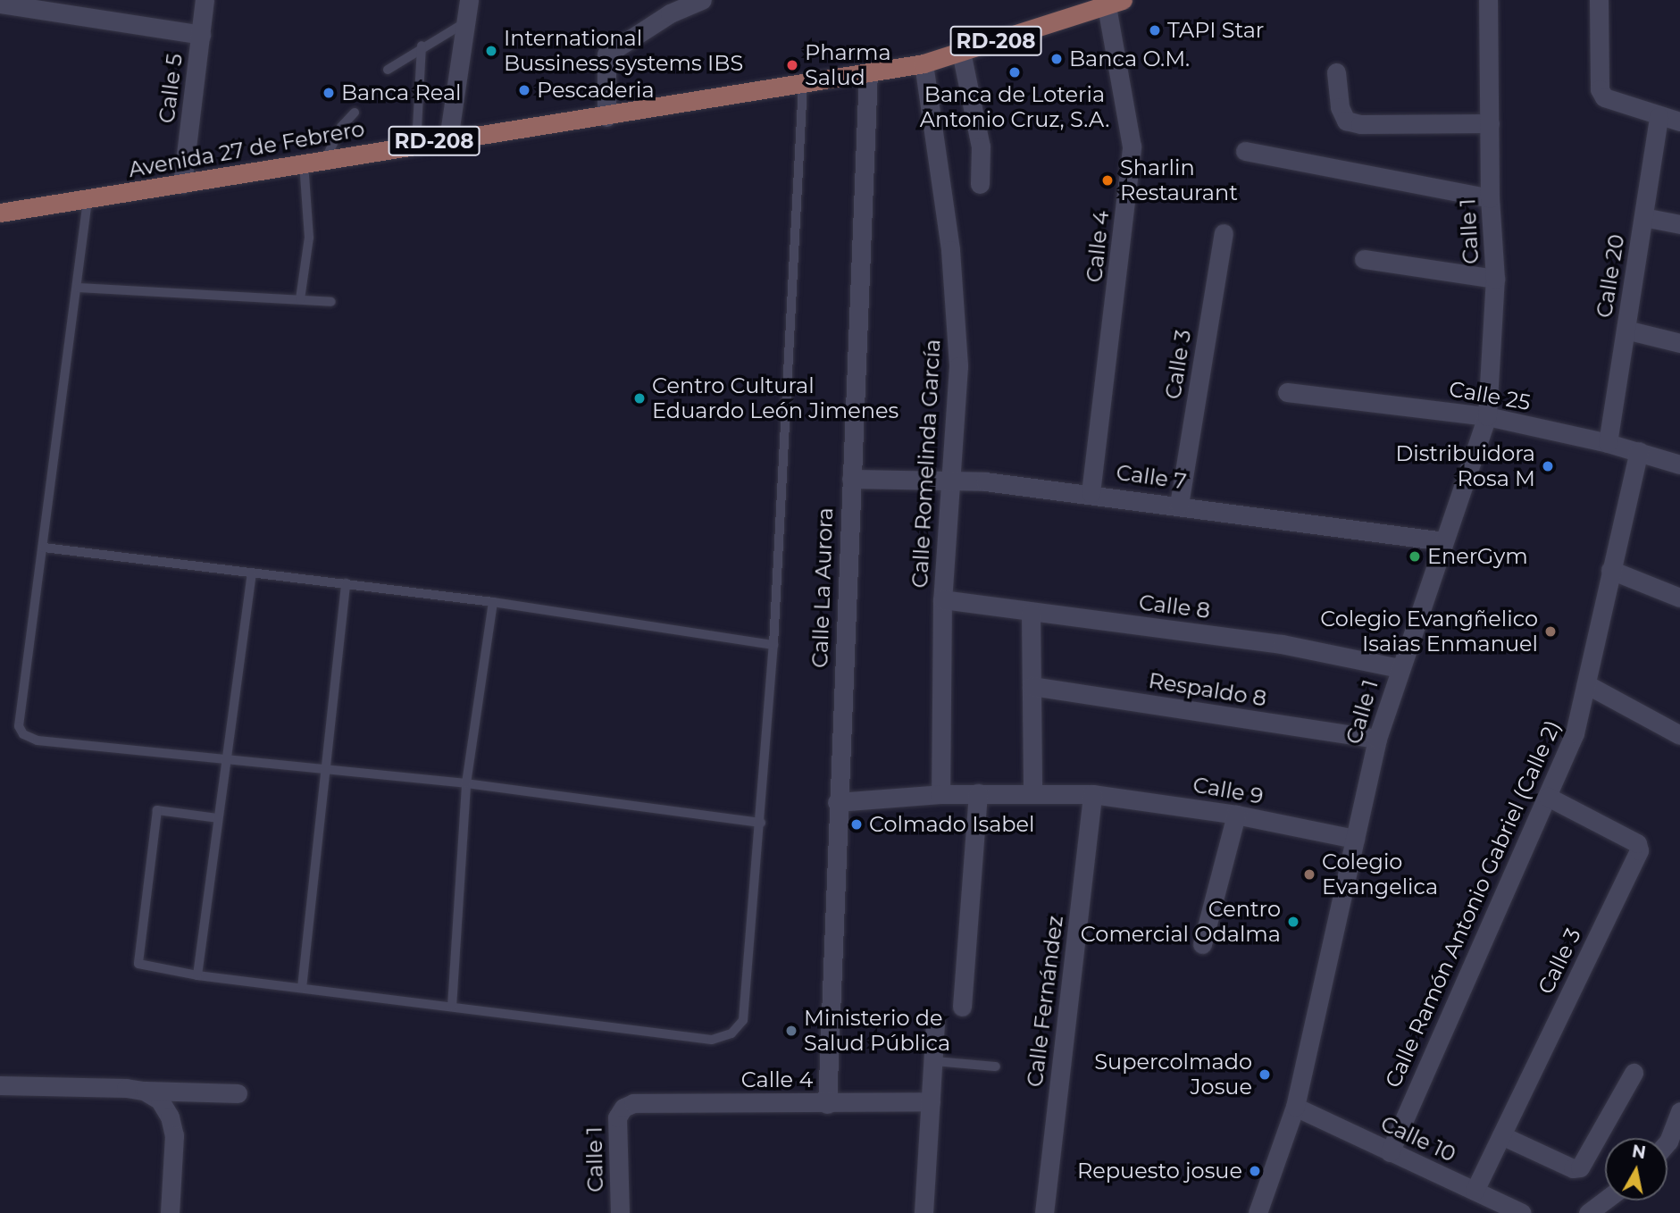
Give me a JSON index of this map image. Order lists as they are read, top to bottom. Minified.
{"streets":{"main road":["RD-208","Avenida 27 de Febrero"],"street":["Calle 5","Calle 1","Calle 4","Calle 20","Calle 3","Calle 25","Calle Romelinda García","Calle 7","Calle La Aurora","Calle 8","Respaldo 8","Calle 9","Calle Ramón Antonio Gabriel (Calle 2)","Calle Fernández","Calle 10"]},"crossings":[["Calle 5","Avenida 27 de Febrero"],["Avenida 27 de Febrero","Calle 4"],["Avenida 27 de Febrero","Calle Romelinda García"],["Avenida 27 de Febrero","Calle La Aurora"],["Calle 1","Calle 4"],["Calle 1","Calle 25"],["Calle 1","Calle 7"],["Calle 1","Calle 8"],["Calle 1","Respaldo 8"],["Calle 1","Calle 9"],["Calle 1","Calle 10"],["Calle 4","Calle 7"],["Calle 4","Calle La Aurora"],["Calle 20","Calle 25"],["Calle 3","Calle 7"],["Calle 3","Calle Ramón Antonio Gabriel (Calle 2)"],["Calle 3","Calle 10"],["Calle 25","Calle Ramón Antonio Gabriel (Calle 2)"],["Calle Romelinda García","Calle 7"],["Calle Romelinda García","Calle 8"],["Calle 7","Calle La Aurora"],["Calle 9","Calle Fernández"],["Calle Ramón Antonio Gabriel (Calle 2)","Calle 10"]],"places":["TAPI Star","International Bussiness systems IBS","Banca O.M.","Pharma Salud","Banca de Loteria Antonio Cruz, S.A.","Pescaderia","Banca Real","Sharlin Restaurant","Centro Cultural Eduardo León Jimenes","Distribuidora Rosa M","EnerGym","Colegio Evangñelico Isaias Enmanuel","Colmado Isabel","Colegio Evangelica","Centro Comercial Odalma","Ministerio de Salud Pública","Supercolmado Josue","Repuesto josue"],"north":"top"}
